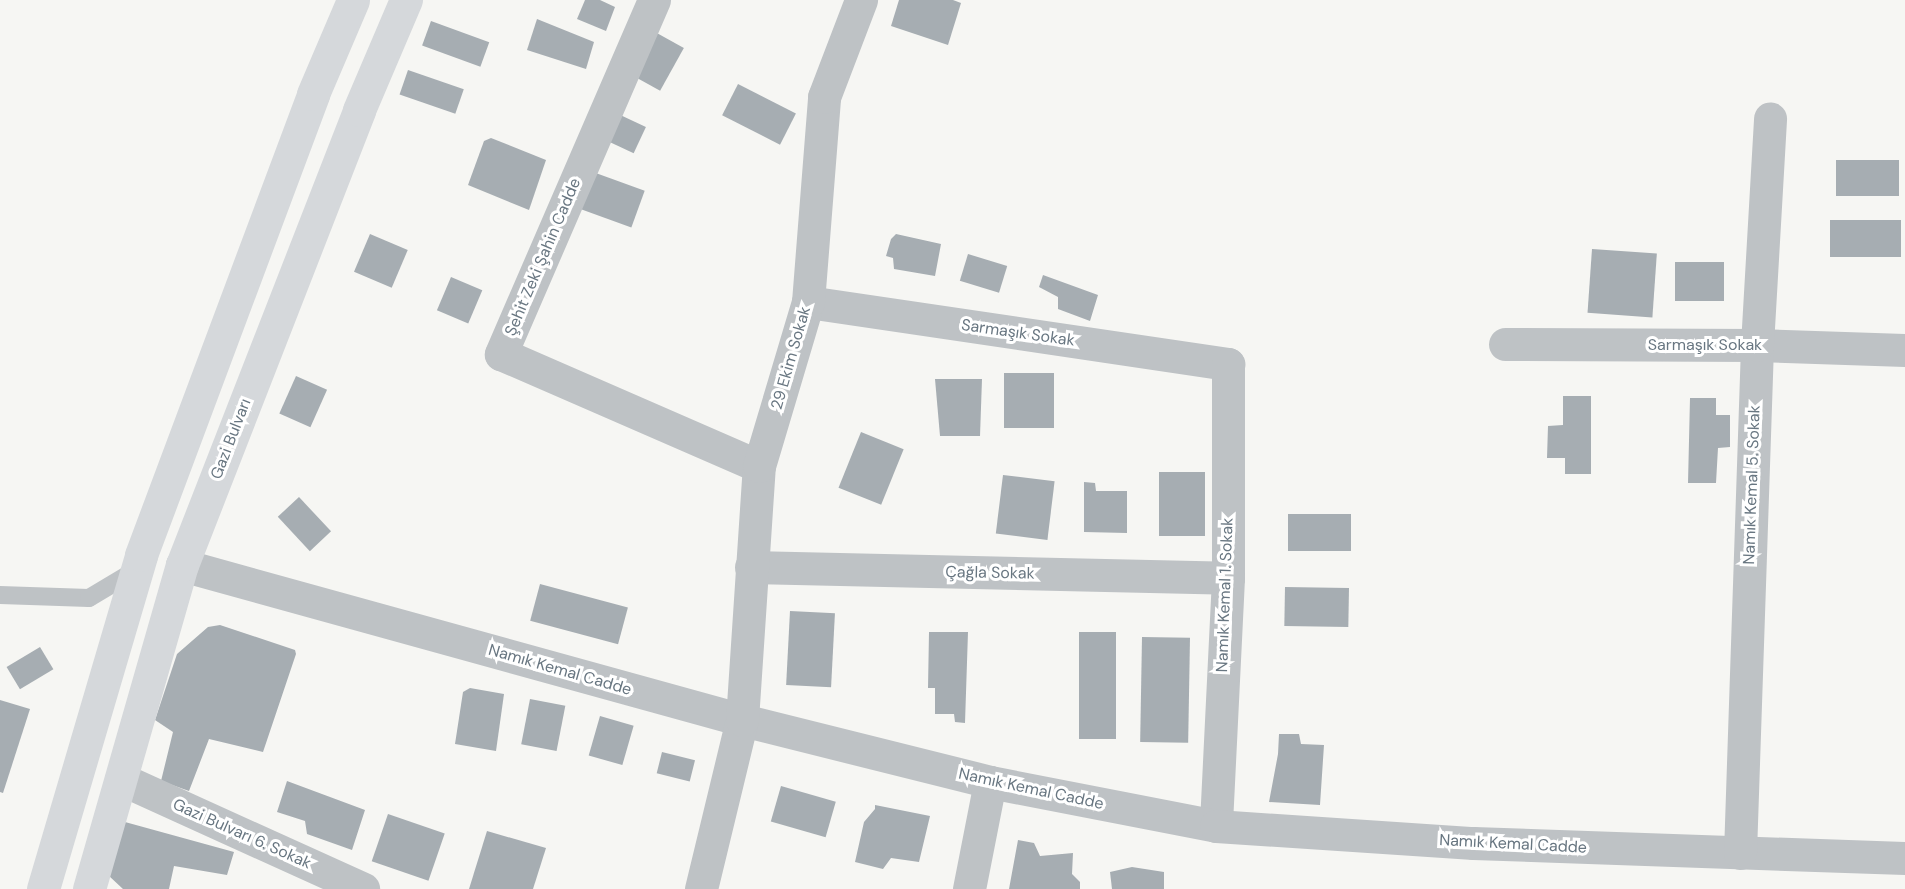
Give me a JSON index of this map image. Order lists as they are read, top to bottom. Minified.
{"streets":{"main road":["Gazi Bulvarı"],"street":["Şehit Zeki Şahin Cadde","Sarmaşık Sokak","29 Ekim Sokak","Namık Kemal 5. Sokak","Çağla Sokak","Namık Kemal 1. Sokak","Namık Kemal Cadde","Gazi Bulvarı 6. Sokak"]},"crossings":[["Şehit Zeki Şahin Cadde","29 Ekim Sokak"],["Sarmaşık Sokak","29 Ekim Sokak"],["Sarmaşık Sokak","Namık Kemal 5. Sokak"],["Sarmaşık Sokak","Namık Kemal 1. Sokak"],["29 Ekim Sokak","Çağla Sokak"],["29 Ekim Sokak","Namık Kemal Cadde"],["Gazi Bulvarı","Namık Kemal Cadde"],["Gazi Bulvarı","Gazi Bulvarı 6. Sokak"],["Namık Kemal 5. Sokak","Namık Kemal Cadde"],["Çağla Sokak","Namık Kemal 1. Sokak"],["Namık Kemal 1. Sokak","Namık Kemal Cadde"]]}
